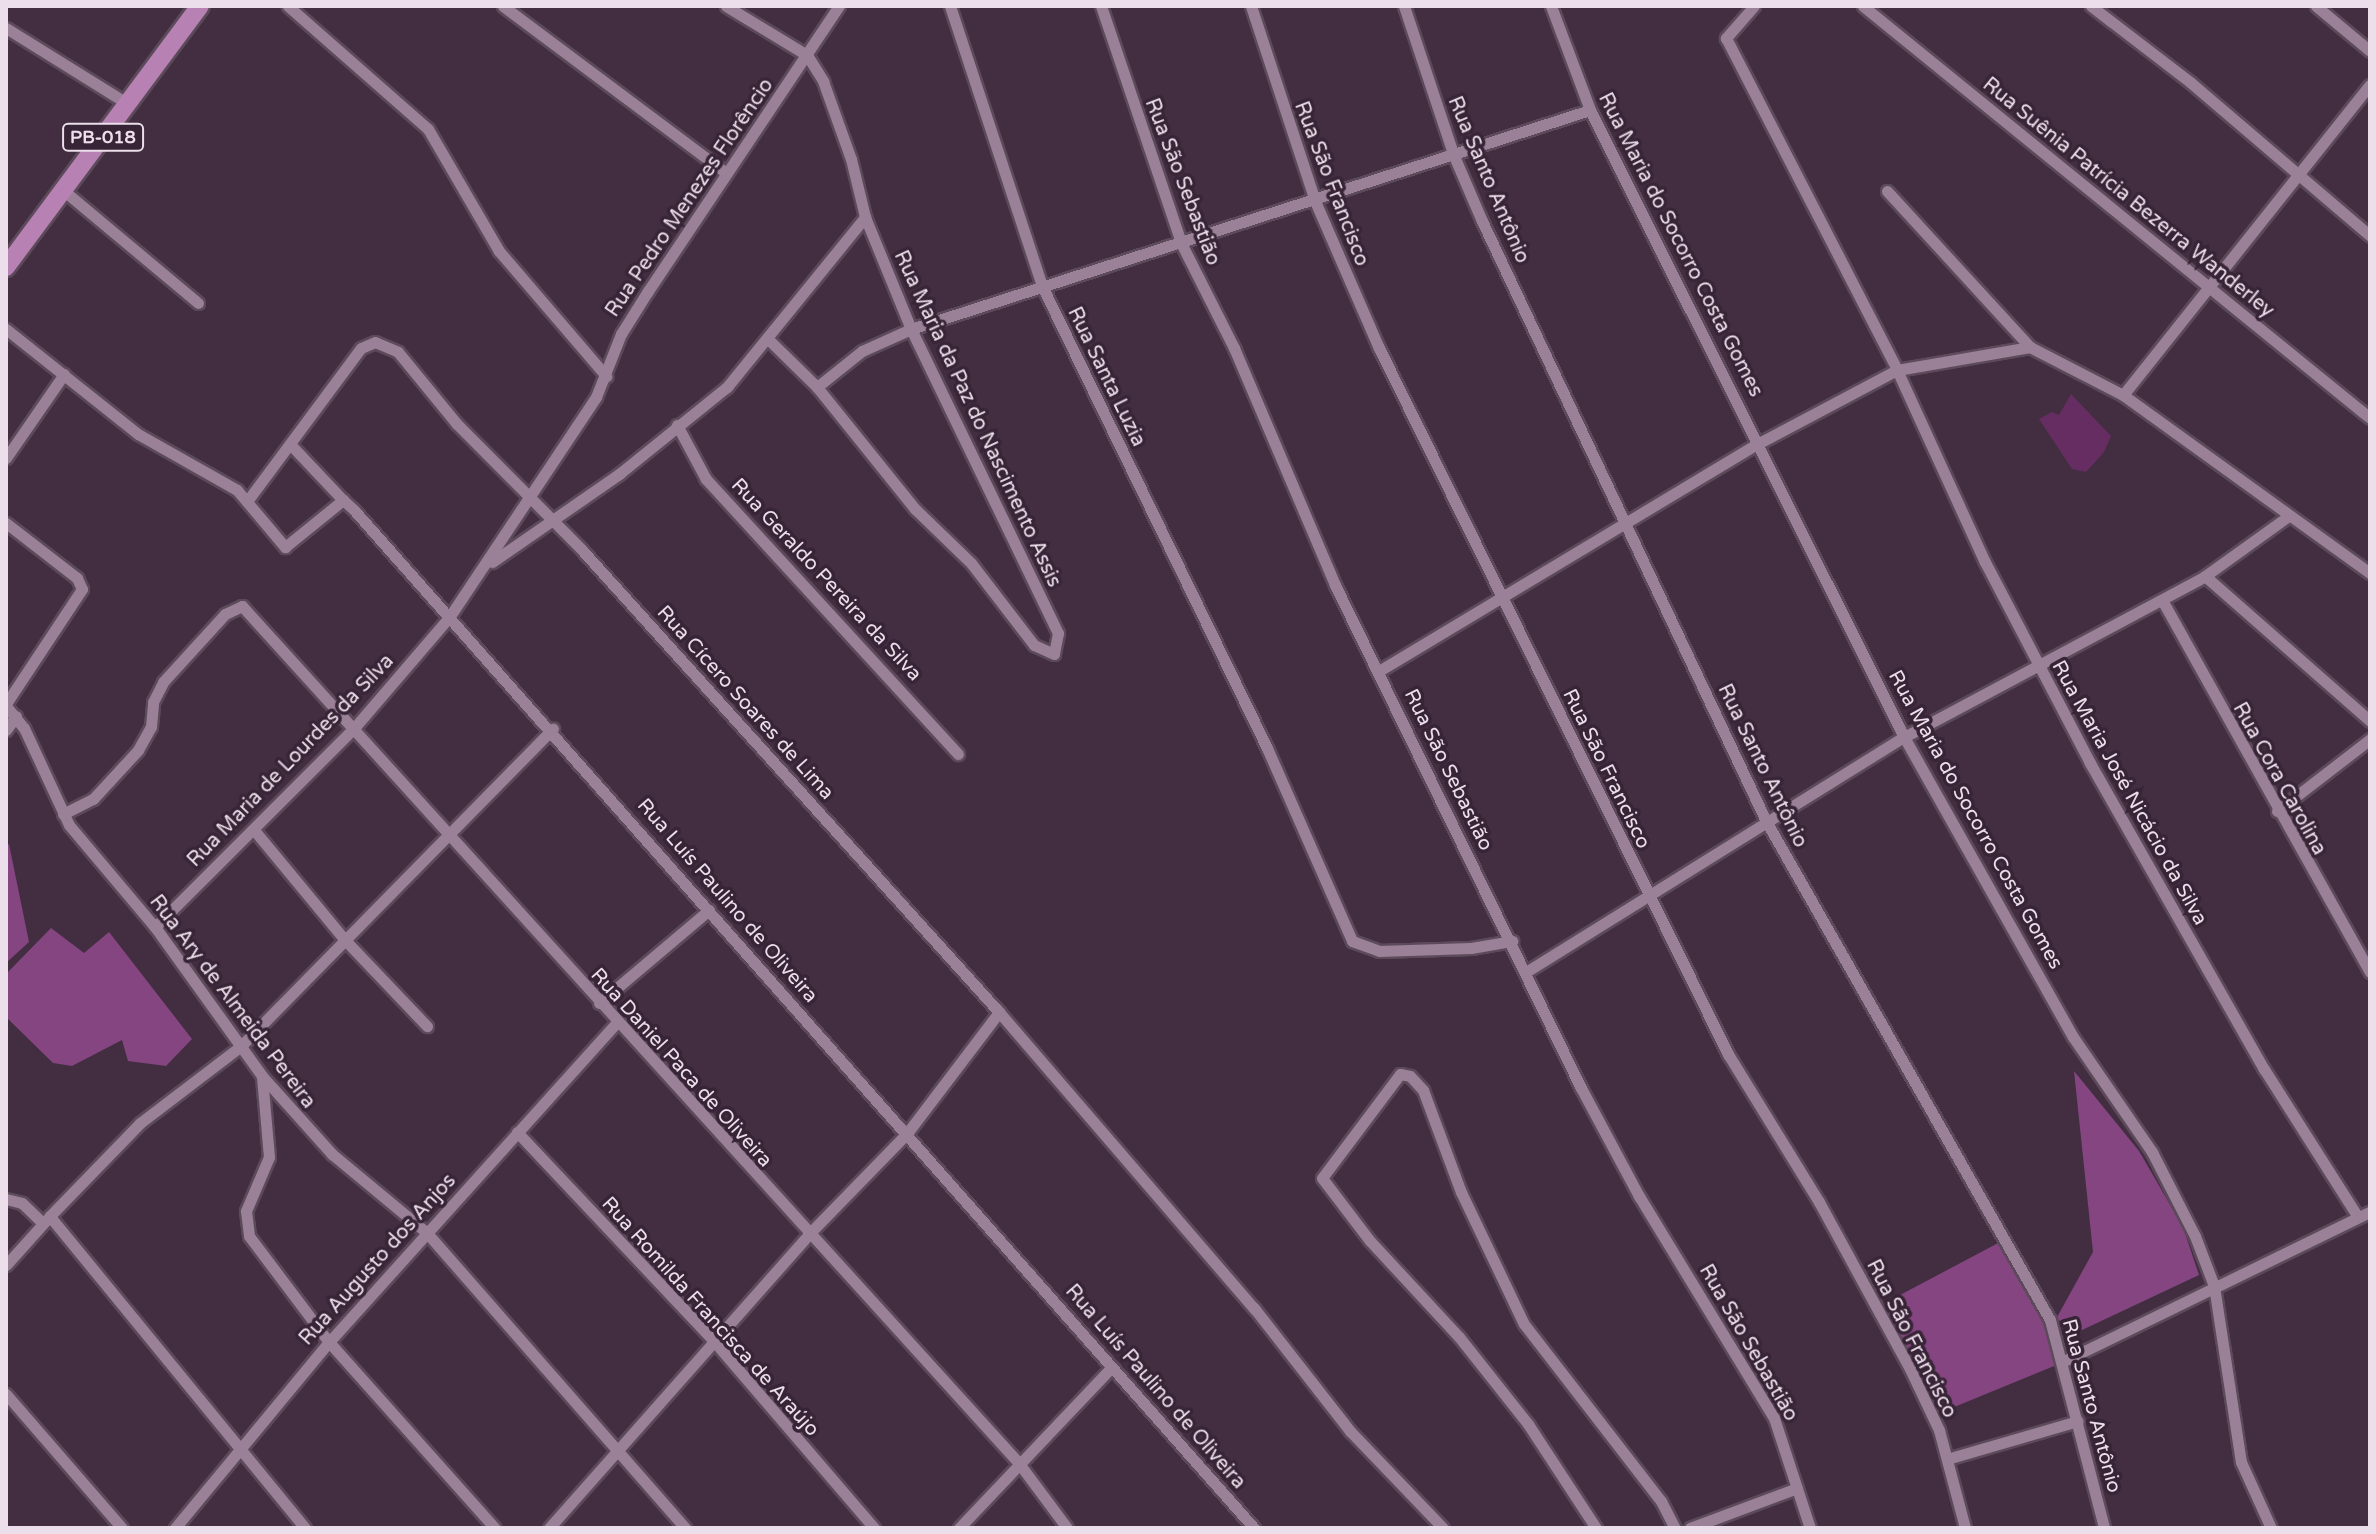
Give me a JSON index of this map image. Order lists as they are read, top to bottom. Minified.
{"streets":{"main road":["PB-018"],"street":["Rua Santo Antônio","Rua São Sebastião","Rua São Francisco","Rua Pedro Menezes Florêncio","Rua Suênia Patrícia Bezerra Wanderley","Rua Maria do Socorro Costa Gomes","Rua Santa Luzia","Rua Maria da Paz do Nascimento Assis","Rua Geraldo Pereira da Silva","Rua Cícero Soares de Lima","Rua Maria de Lourdes da Silva","Rua Cora Carolina","Rua Maria José Nicácio da Silva","Rua Luís Paulino de Oliveira","Rua Ary de Almeida Pereira","Rua Daniel Paca de Oliveira","Rua Augusto dos Anjos","Rua Romilda Francisca de Araújo"]},"crossings":[["Rua São Sebastião","Rua Santa Luzia"],["Rua Pedro Menezes Florêncio","Rua Maria da Paz do Nascimento Assis"],["Rua Pedro Menezes Florêncio","Rua Cícero Soares de Lima"],["Rua Pedro Menezes Florêncio","Rua Maria de Lourdes da Silva"],["Rua Pedro Menezes Florêncio","Rua Luís Paulino de Oliveira"],["Rua Cícero Soares de Lima","Rua Luís Paulino de Oliveira"],["Rua Maria de Lourdes da Silva","Rua Luís Paulino de Oliveira"],["Rua Maria de Lourdes da Silva","Rua Ary de Almeida Pereira"],["Rua Maria de Lourdes da Silva","Rua Daniel Paca de Oliveira"],["Rua Ary de Almeida Pereira","Rua Daniel Paca de Oliveira"],["Rua Ary de Almeida Pereira","Rua Augusto dos Anjos"],["Rua Daniel Paca de Oliveira","Rua Augusto dos Anjos"],["Rua Augusto dos Anjos","Rua Romilda Francisca de Araújo"]]}
